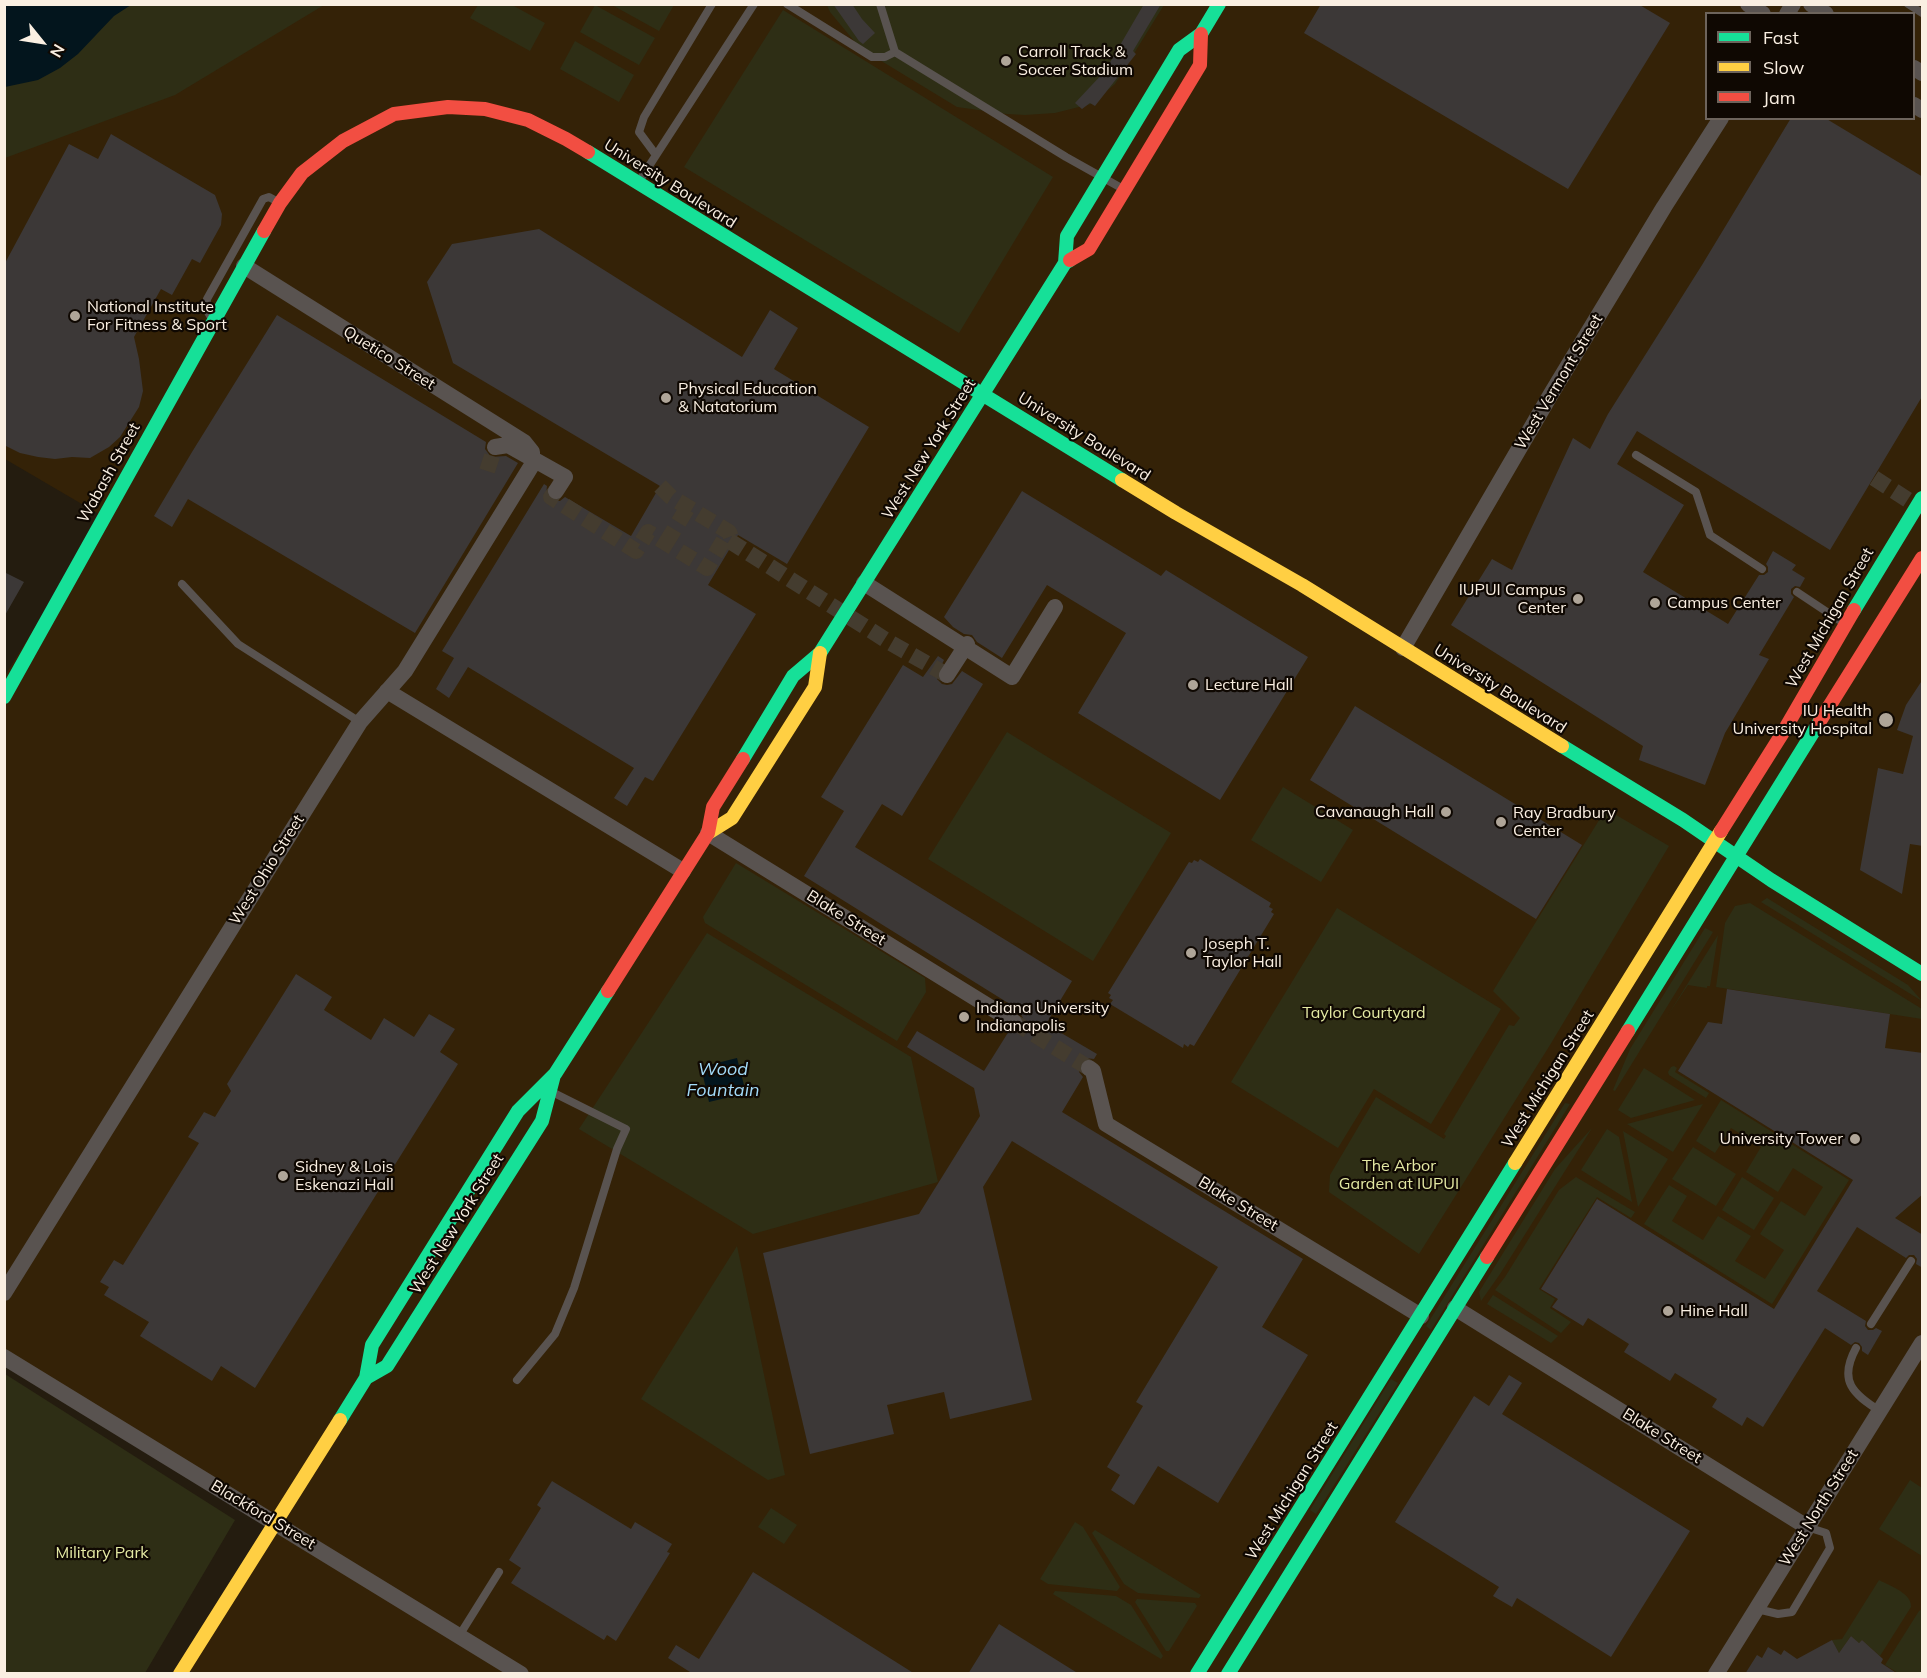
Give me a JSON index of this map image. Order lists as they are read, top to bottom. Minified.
{"streets":{"main road":["University Boulevard","West New York Street","Wabash Street","West Michigan Street"],"street":["Quetico Street","West Vermont Street","West Ohio Street","Blake Street","West North Street","Blackford Street"]},"crossings":[["University Boulevard","Quetico Street"],["University Boulevard","West Vermont Street"],["University Boulevard","West New York Street"],["University Boulevard","Wabash Street"],["University Boulevard","West Michigan Street"],["Quetico Street","Wabash Street"],["Quetico Street","West Ohio Street"],["West New York Street","Blake Street"],["West New York Street","Blackford Street"],["West Michigan Street","Blake Street"],["Blake Street","West North Street"]],"water":["Wood Fountain"],"parks":["Taylor Courtyard","The Arbor Garden at IUPUI","Military Park"],"places":["Carroll Track & Soccer Stadium","National Institute For Fitness & Sport","Physical Education & Natatorium","IUPUI Campus Center","Campus Center","Lecture Hall","IU Health University Hospital","Cavanaugh Hall","Ray Bradbury Center","Joseph T. Taylor Hall","Indiana University Indianapolis","University Tower","Sidney & Lois Eskenazi Hall","Hine Hall"],"legend":["Fast","Slow","Jam"],"north":"bottom right"}
